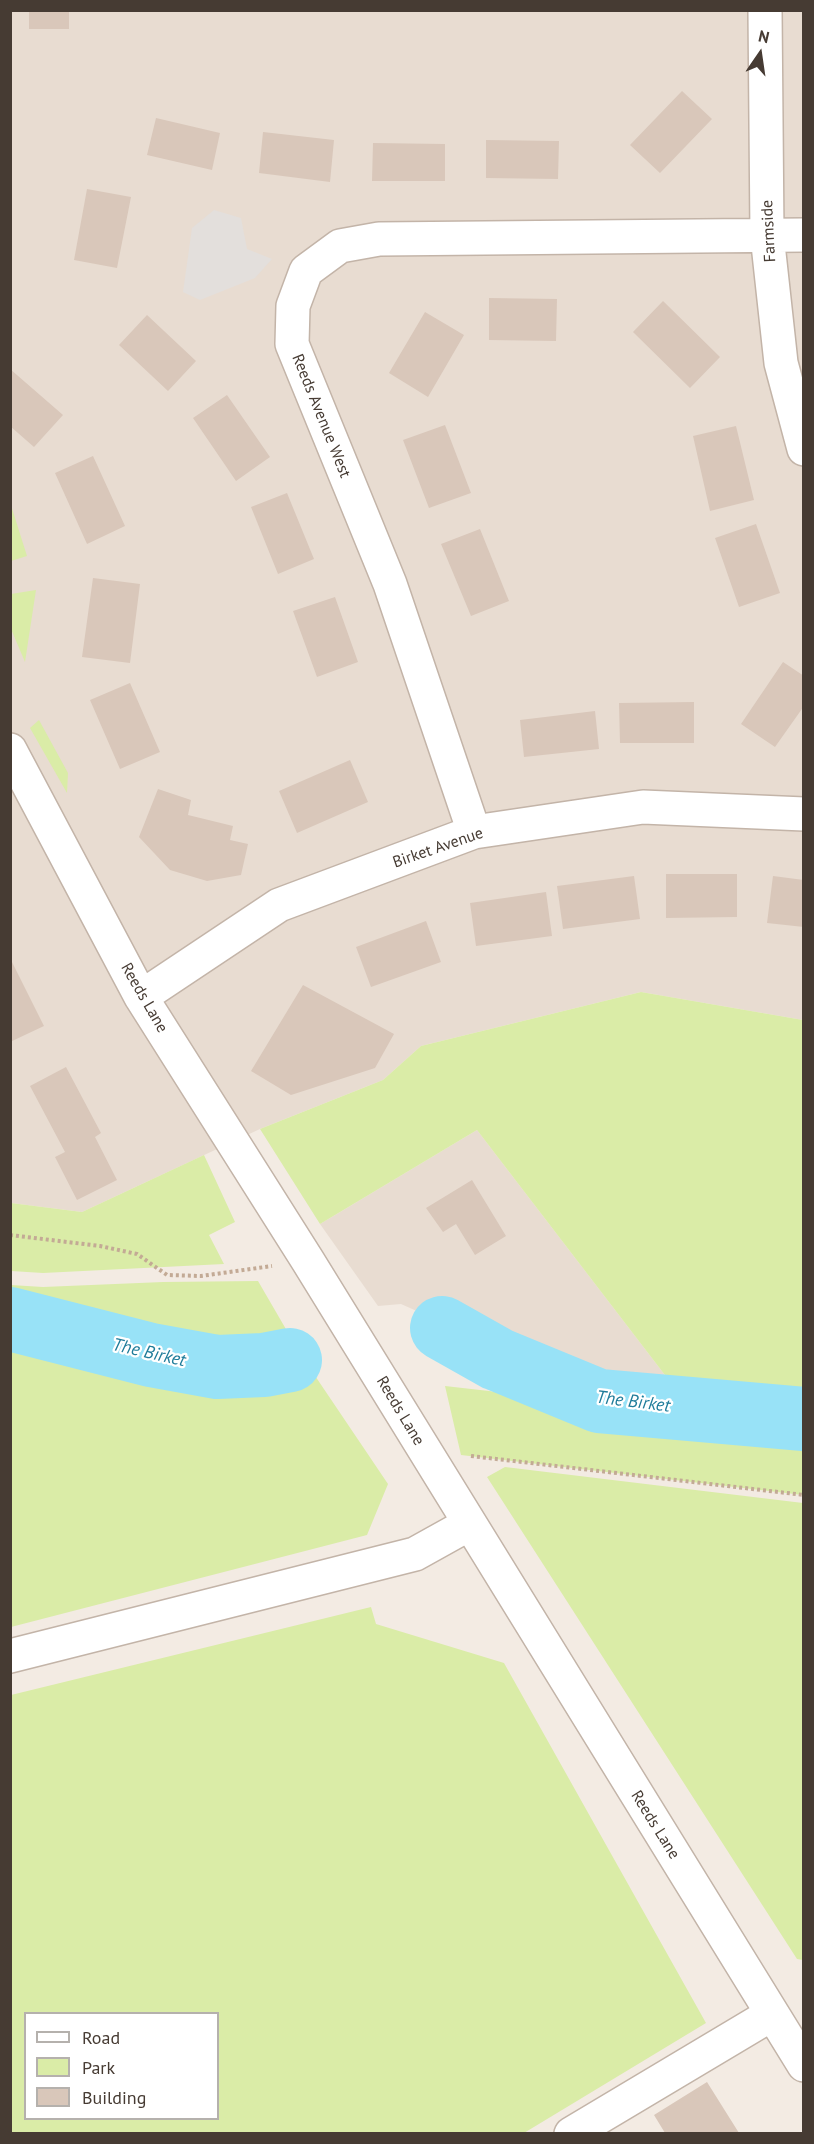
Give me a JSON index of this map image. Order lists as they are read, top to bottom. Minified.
{"streets":{"street":["Farmside","Reeds Avenue West","Birket Avenue","Reeds Lane"]},"crossings":[["Farmside","Reeds Avenue West"],["Reeds Avenue West","Birket Avenue"],["Birket Avenue","Reeds Lane"]],"water":["The Birket"],"legend":["Road","Park","Building"],"north":"top"}
